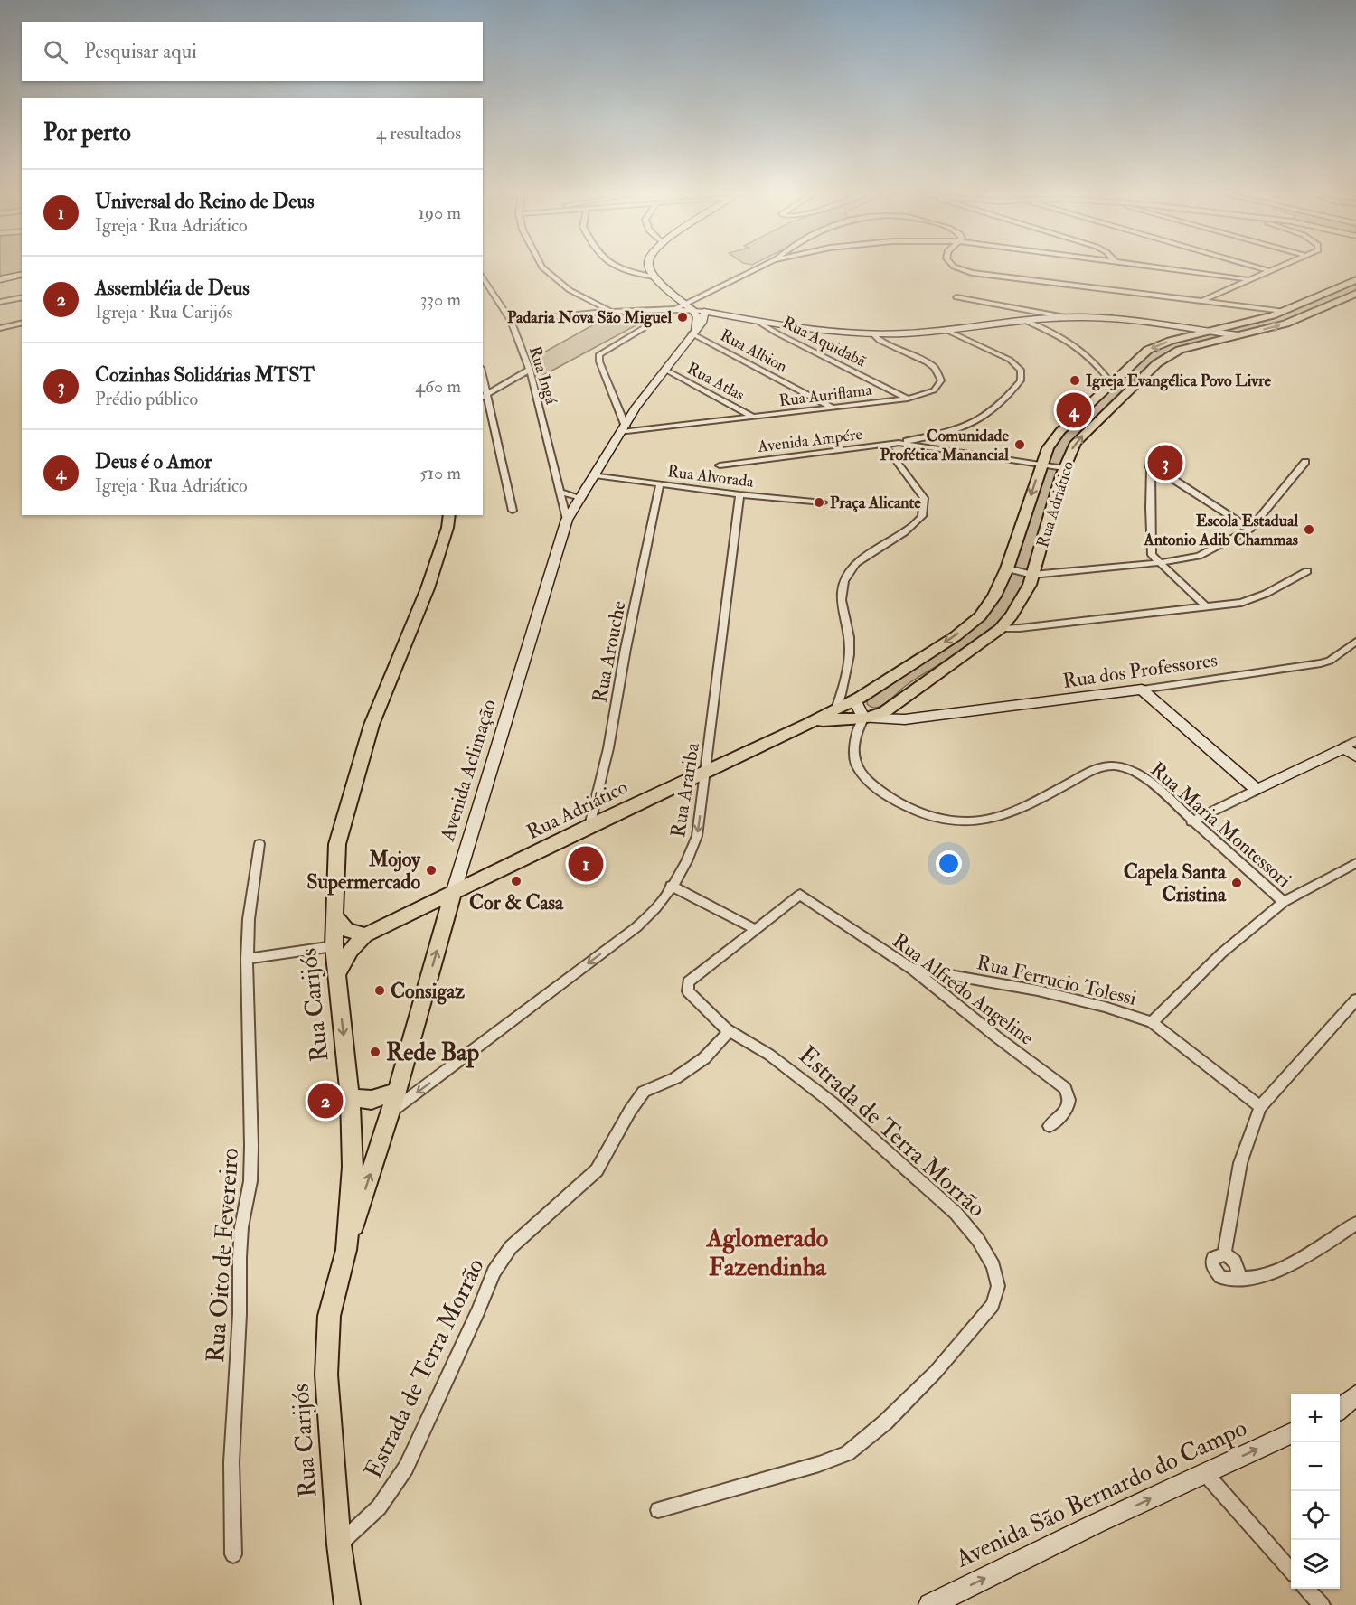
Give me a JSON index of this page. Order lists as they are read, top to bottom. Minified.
{"streets":{"main road":["Rua Adriático","Avenida Aclimação","Rua Carijós"],"street":["Rua Aquidabã","Rua Albion","Rua Ingá","Rua Atlas","Rua Auriflama","Avenida Ampére","Rua Alvorada","Rua Arouche","Rua dos Professores","Rua Arariba","Rua Maria Montessori","Rua Ferrucio Tolessi","Rua Alfredo Angeline","Estrada de Terra Morrão","Rua Oito de Fevereiro","Avenida São Bernardo do Campo"]},"crossings":[["Rua Aquidabã","Rua Auriflama"],["Rua Albion","Rua Auriflama"],["Rua Albion","Avenida Aclimação"],["Rua Ingá","Avenida Aclimação"],["Rua Atlas","Rua Auriflama"],["Rua Atlas","Avenida Aclimação"],["Rua Auriflama","Avenida Aclimação"],["Avenida Ampére","Rua Adriático"],["Rua Alvorada","Rua Arouche"],["Rua Alvorada","Avenida Aclimação"],["Rua Alvorada","Rua Arariba"],["Rua Adriático","Rua Arouche"],["Rua Adriático","Rua dos Professores"],["Rua Adriático","Avenida Aclimação"],["Rua Adriático","Rua Arariba"],["Rua Adriático","Rua Maria Montessori"],["Rua Adriático","Rua Carijós"],["Rua dos Professores","Rua Maria Montessori"],["Avenida Aclimação","Rua Arariba"],["Avenida Aclimação","Rua Carijós"],["Rua Ferrucio Tolessi","Rua Alfredo Angeline"],["Rua Alfredo Angeline","Estrada de Terra Morrão"],["Rua Carijós","Estrada de Terra Morrão"]],"one_way":["Rua Arariba","Avenida São Bernardo do Campo"],"districts":["Aglomerado Fazendinha"],"places":["Padaria Nova São Miguel","Igreja Evangélica Povo Livre","Comunidade Profética Manancial","Praça Alicante","Escola Estadual Antonio Adib Chammas","Mojoy Supermercado","Cor & Casa","Capela Santa Cristina","Consigaz","Rede Bap"],"page":{"search":"Pesquisar aqui","heading":["Por perto","4 resultados"],"list":[{"mark":"1","name":"Universal do Reino de Deus","note":"Igreja · Rua Adriático","value":"190 m"},{"mark":"2","name":"Assembléia de Deus","note":"Igreja · Rua Carijós","value":"330 m"},{"mark":"3","name":"Cozinhas Solidárias MTST","note":"Prédio público","value":"460 m"},{"mark":"4","name":"Deus é o Amor","note":"Igreja · Rua Adriático","value":"510 m"}],"pins":["4","3","1","2"],"map_buttons":["+","−"]}}
